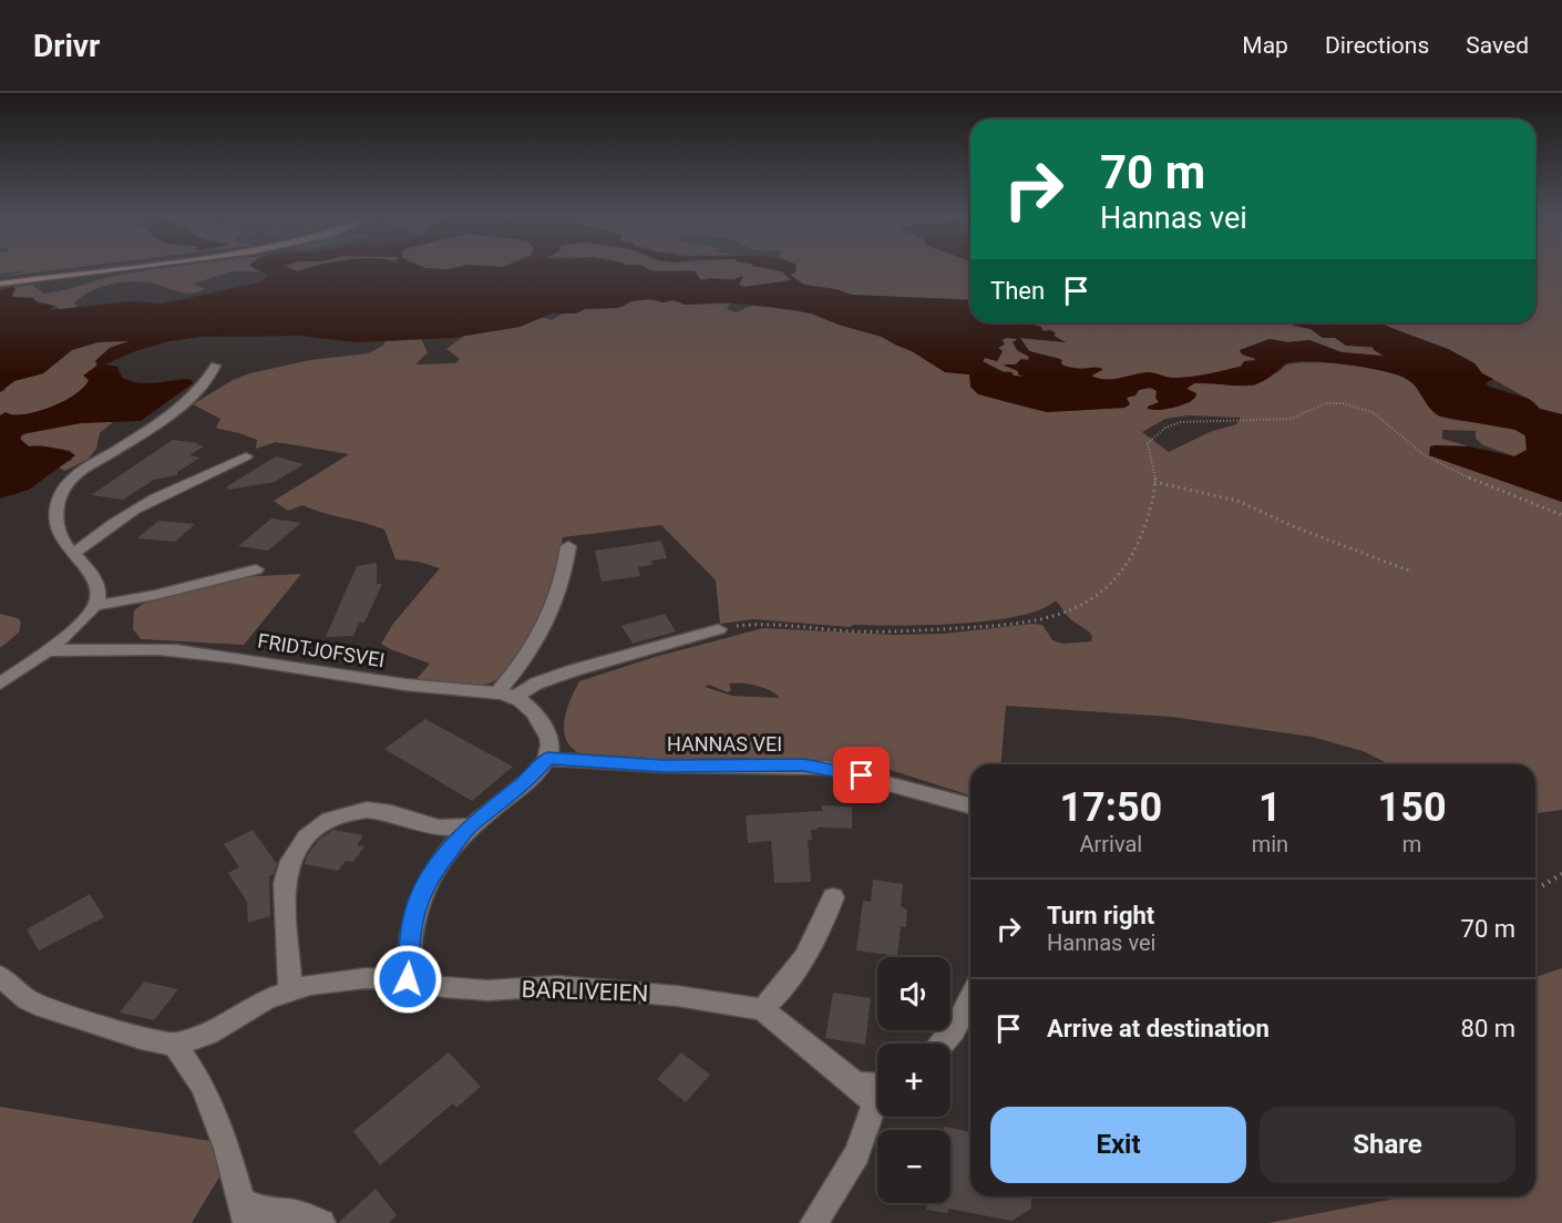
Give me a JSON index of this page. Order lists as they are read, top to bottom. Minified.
{"streets":{"street":["FRIDTJOFSVEI","HANNAS VEI","BARLIVEIEN"]},"page":{"header":"Drivr","nav":["Map","Directions","Saved"],"turn":["70 m","Hannas vei"],"then":"Then","eta":["17:50","Arrival","1","min","150","m"],"list":[{"name":"Turn right","note":"Hannas vei","value":"70 m"},{"name":"Arrive at destination","value":"80 m"}],"map_buttons":["+","−"],"buttons":["Exit","Share"]}}
